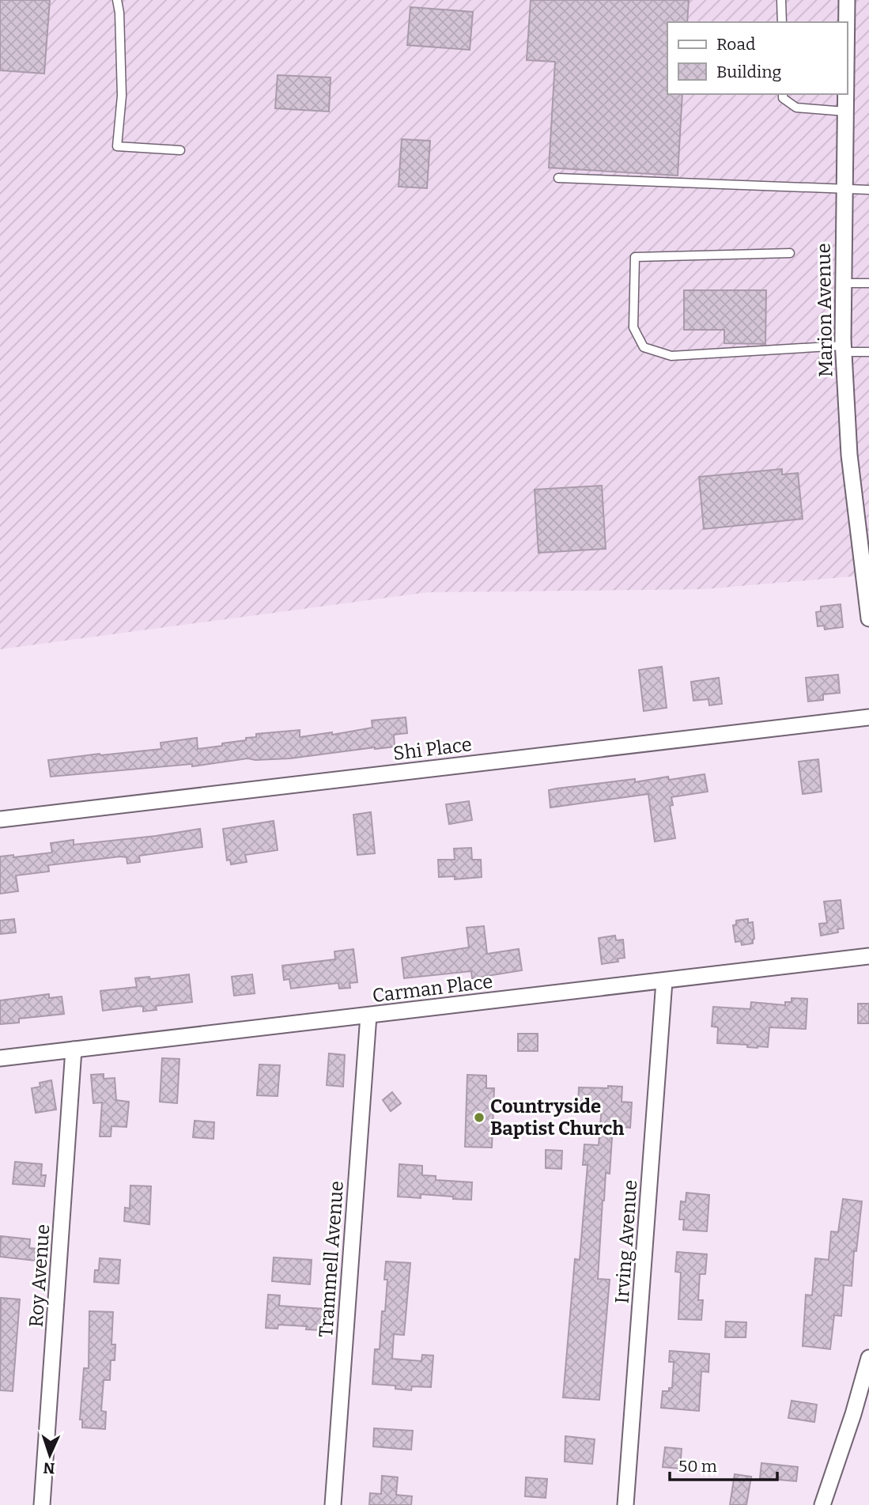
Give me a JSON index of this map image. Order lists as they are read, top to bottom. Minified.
{"streets":{"street":["Marion Avenue","Shi Place","Carman Place","Irving Avenue","Trammell Avenue","Roy Avenue"]},"crossings":[["Carman Place","Irving Avenue"],["Carman Place","Trammell Avenue"],["Carman Place","Roy Avenue"]],"places":["Countryside Baptist Church"],"legend":["Road","Building"],"scale_bar":"50 m","north":"bottom"}
